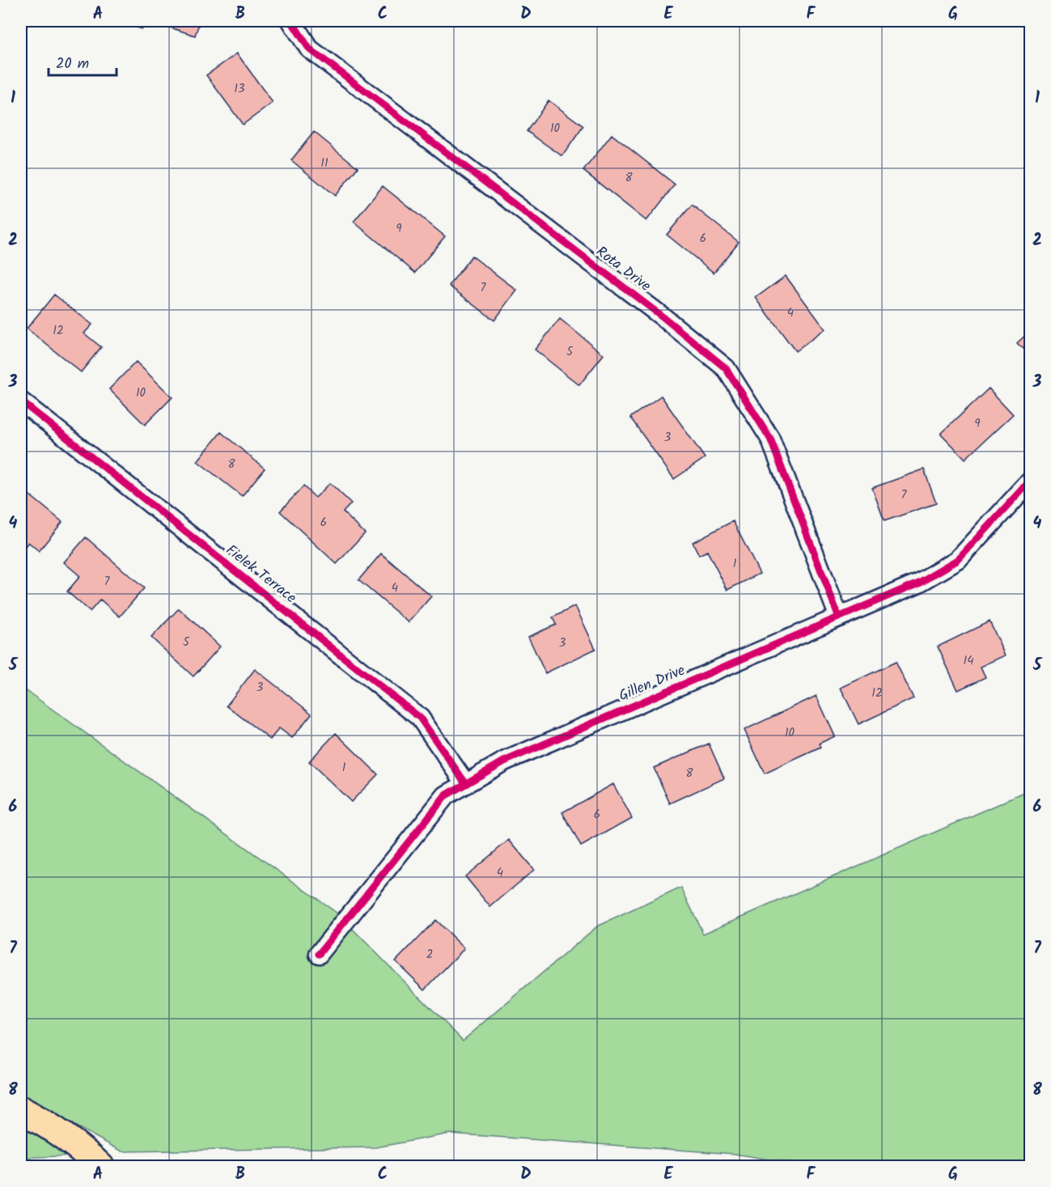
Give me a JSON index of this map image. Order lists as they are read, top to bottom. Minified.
{"streets":{"street":["Rota Drive","Fielek Terrace","Gillen Drive"]},"crossings":[["Rota Drive","Gillen Drive"],["Fielek Terrace","Gillen Drive"]],"house_numbers":["13","10","11","8","9","6","7","4","12","5","10","9","3","8","7","6","1","7","4","5","3","14","3","12","10","1","8","6","4","2"],"scale_bar":"20 m","grid":{"columns":["A","B","C","D","E","F","G"],"rows":["1","2","3","4","5","6","7","8"]}}
